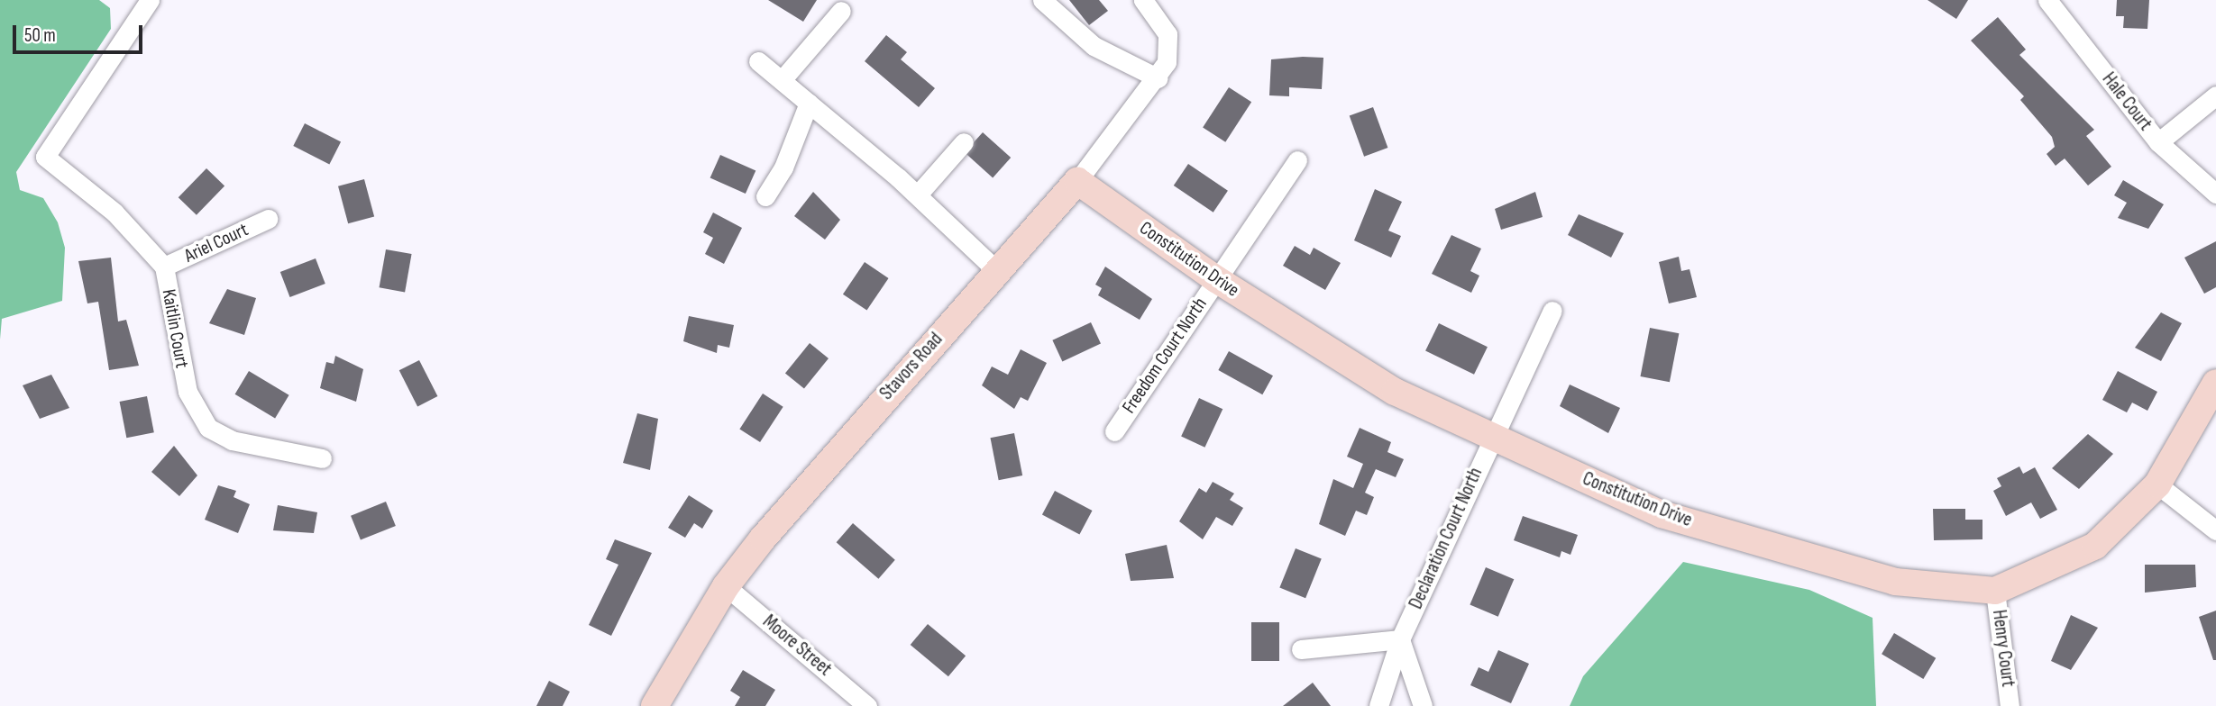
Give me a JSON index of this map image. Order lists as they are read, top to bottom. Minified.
{"streets":{"street":["Hale Court","Ariel Court","Constitution Drive","Kaitlin Court","Freedom Court North","Stavors Road","Declaration Court North","Moore Street","Henry Court"]},"crossings":[["Ariel Court","Kaitlin Court"],["Constitution Drive","Freedom Court North"],["Constitution Drive","Stavors Road"],["Constitution Drive","Declaration Court North"],["Constitution Drive","Henry Court"],["Stavors Road","Moore Street"]],"scale_bar":"50 m"}
